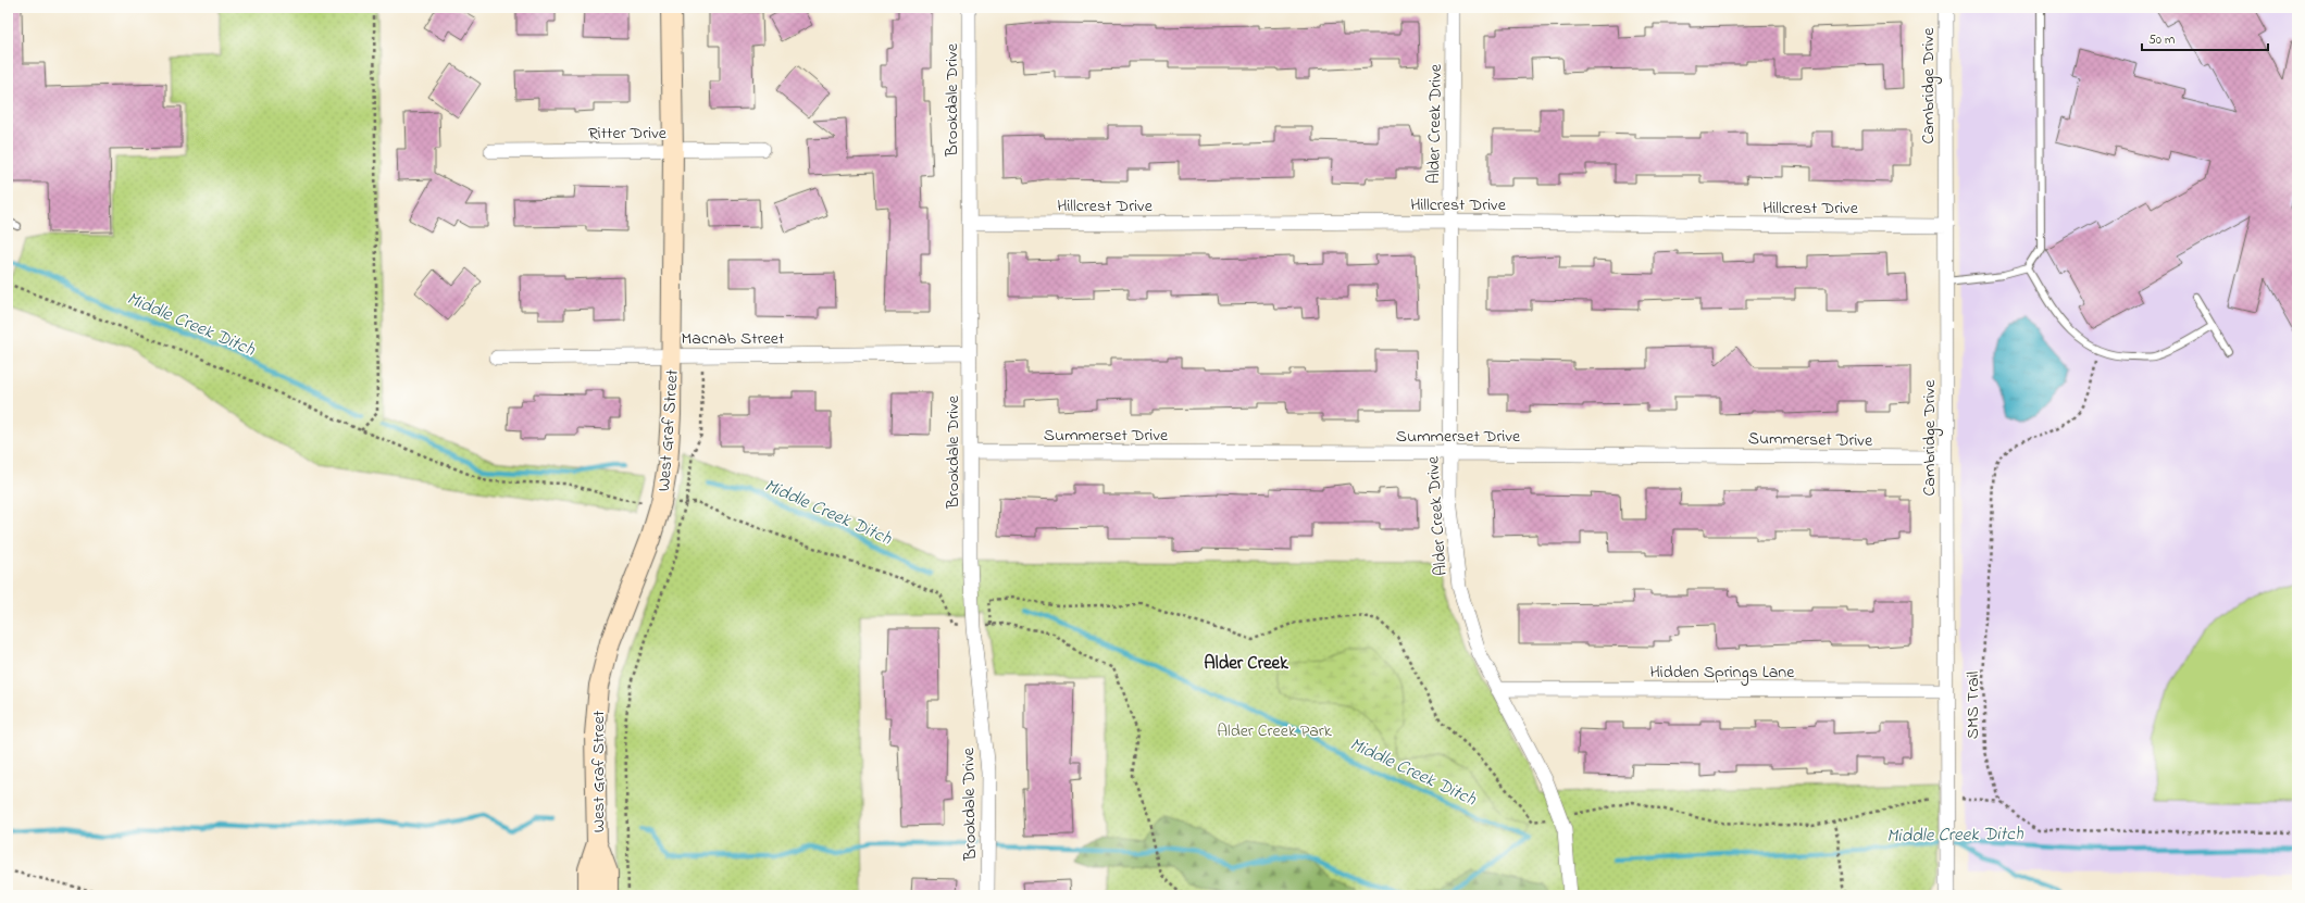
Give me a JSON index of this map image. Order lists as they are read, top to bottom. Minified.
{"streets":{"main road":["West Graf Street"],"street":["Cambridge Drive","Brookdale Drive","Alder Creek Drive","Ritter Drive","Hillcrest Drive","Macnab Street","Summerset Drive","Hidden Springs Lane"],"path":["SMS Trail"]},"crossings":[["Cambridge Drive","Hillcrest Drive"],["Cambridge Drive","Summerset Drive"],["Cambridge Drive","Hidden Springs Lane"],["Brookdale Drive","Hillcrest Drive"],["Brookdale Drive","Macnab Street"],["Brookdale Drive","Summerset Drive"],["Alder Creek Drive","Hillcrest Drive"],["Alder Creek Drive","Summerset Drive"],["Alder Creek Drive","Hidden Springs Lane"],["Ritter Drive","West Graf Street"],["Macnab Street","West Graf Street"]],"districts":["Alder Creek"],"water":["Middle Creek Ditch"],"parks":["Alder Creek Park"],"scale_bar":"50 m"}
